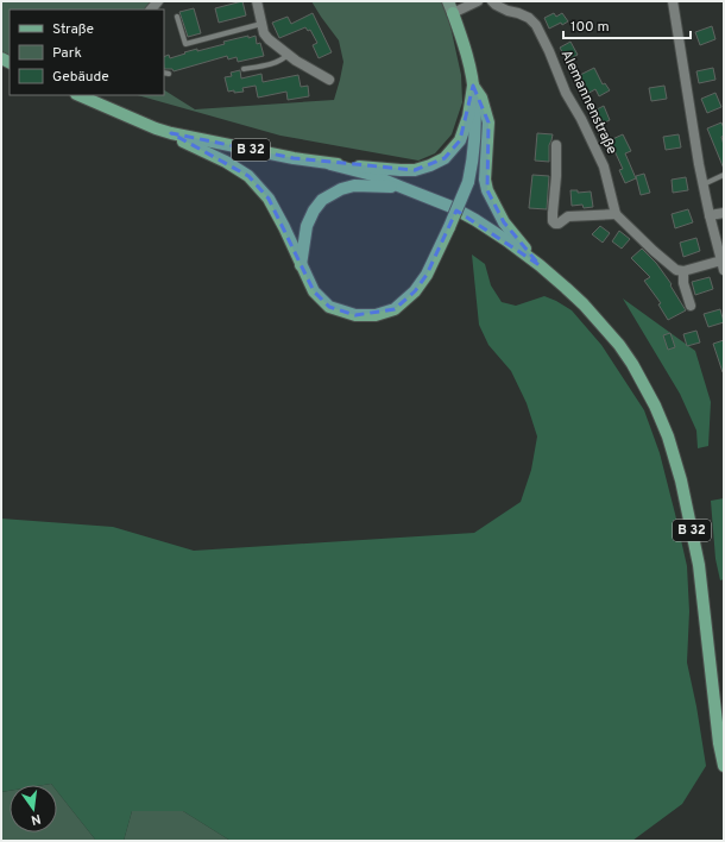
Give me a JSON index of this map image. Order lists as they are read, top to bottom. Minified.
{"streets":{"main road":["B 32"],"street":["Alemannenstraße"]},"legend":["Straße","Park","Gebäude"],"scale_bar":"100 m","north":"bottom"}
